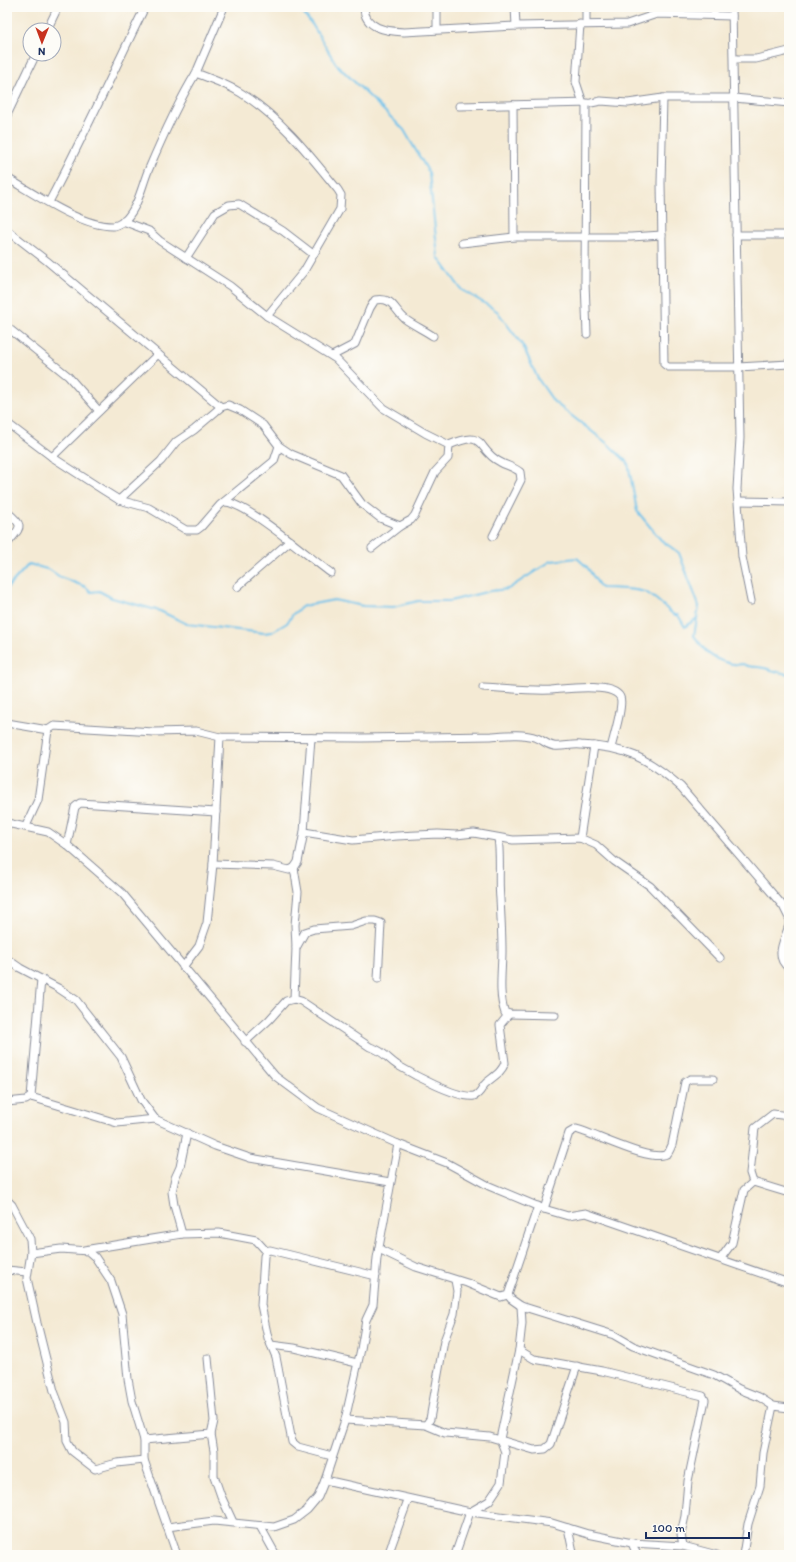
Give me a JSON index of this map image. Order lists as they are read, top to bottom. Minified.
{"scale_bar":"100 m","north":"bottom"}
